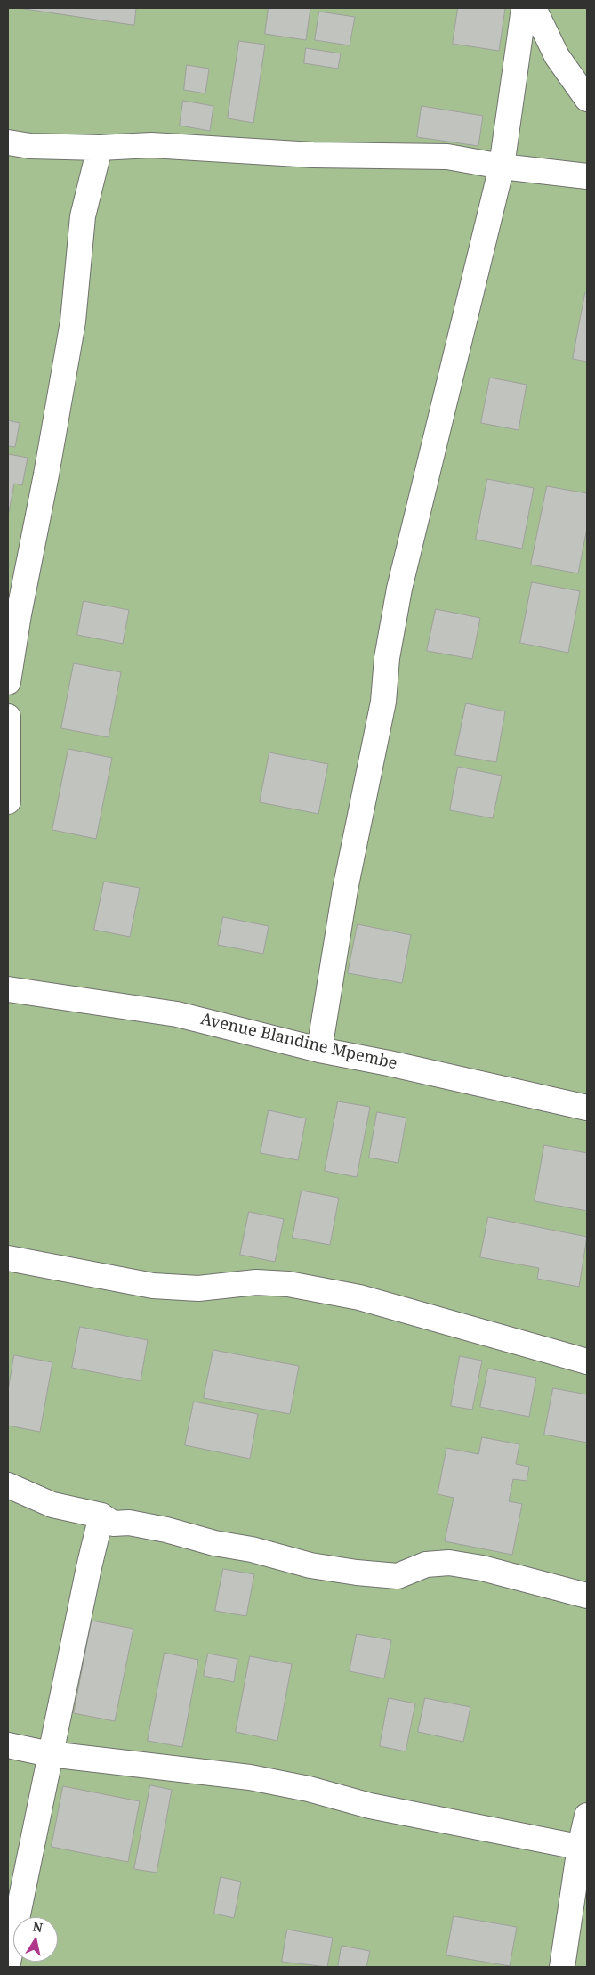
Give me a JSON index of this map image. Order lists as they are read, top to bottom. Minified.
{"streets":{"street":["Avenue Blandine Mpembe"]},"north":"top"}
